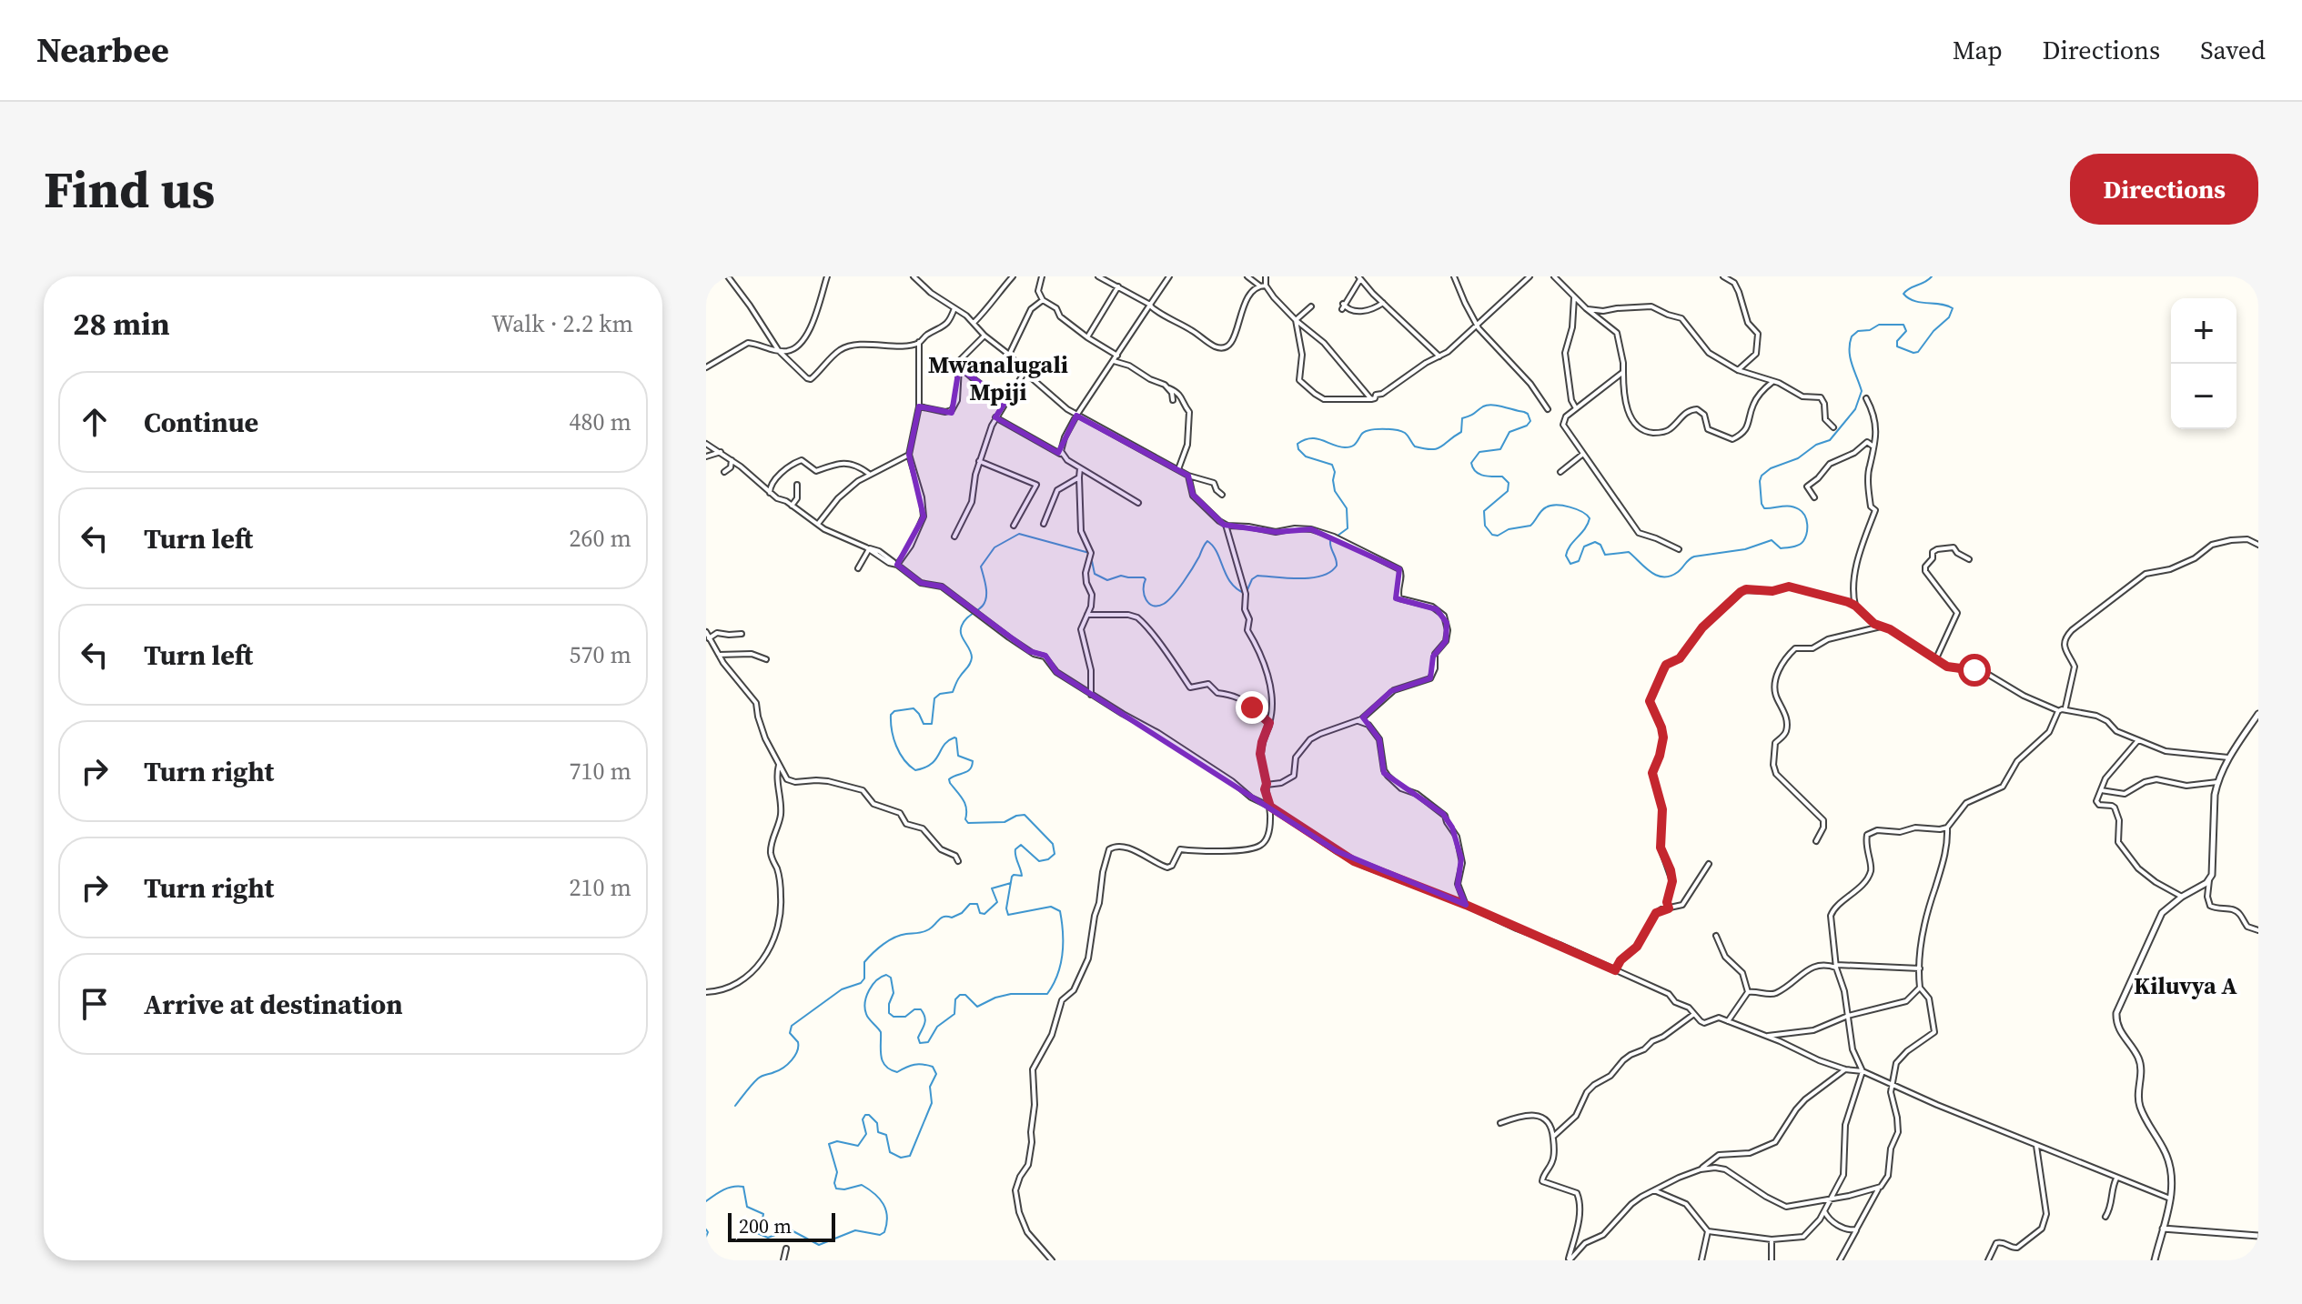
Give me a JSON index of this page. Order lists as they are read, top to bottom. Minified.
{"districts":["Mwanalugali Mpiji","Kiluvya A"],"scale_bar":"200 m","page":{"header":"Nearbee","nav":["Map","Directions","Saved"],"buttons":"Directions","title":"Find us","heading":["28 min","Walk · 2.2 km"],"map_buttons":["+","−"],"list":[["Continue","480 m"],["Turn left","260 m"],["Turn left","570 m"],["Turn right","710 m"],["Turn right","210 m"],"Arrive at destination"],"scale":"200 m"}}
